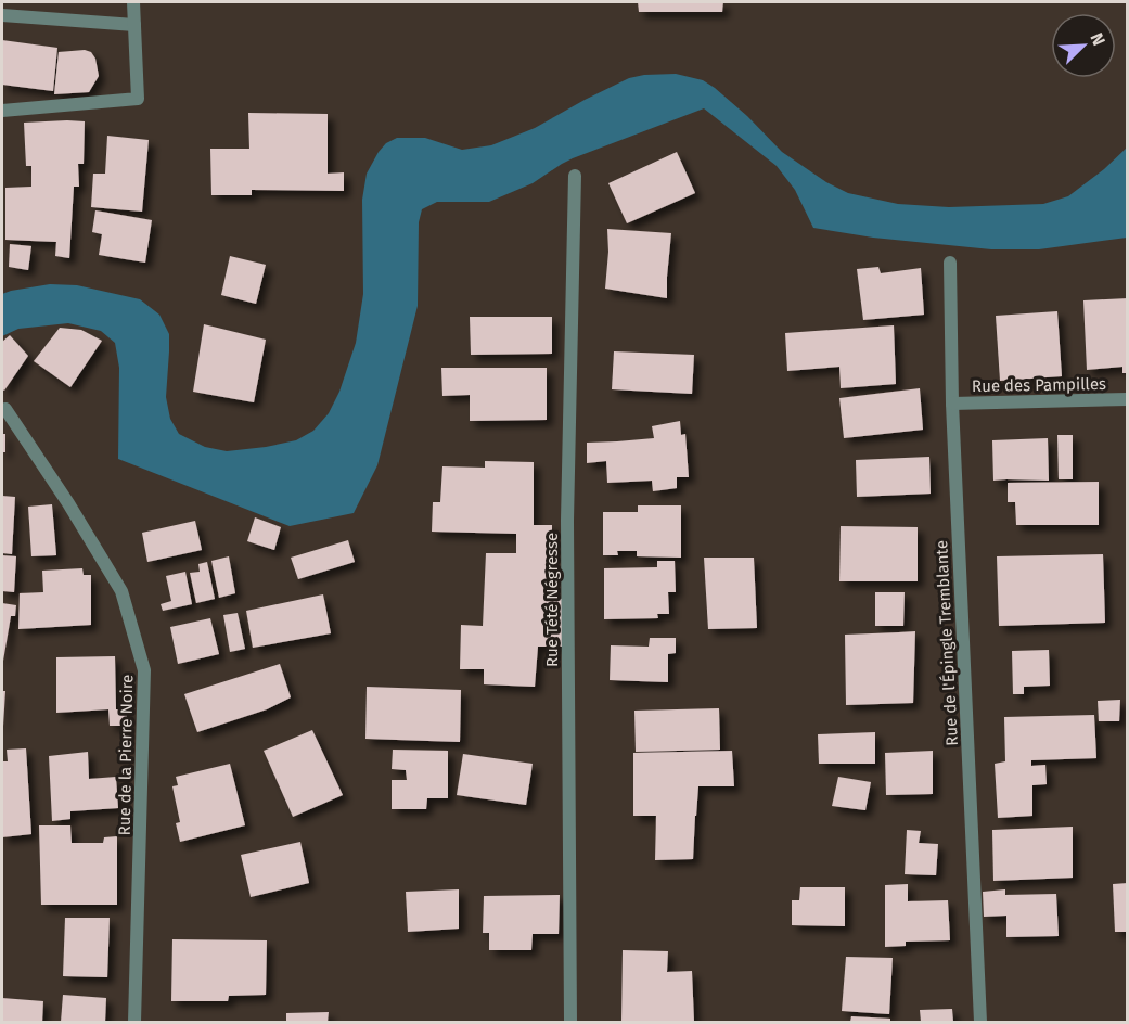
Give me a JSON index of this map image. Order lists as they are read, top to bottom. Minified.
{"streets":{"street":["Rue des Pampilles","Rue Tété Négresse","Rue de l'Épingle Tremblante","Rue de la Pierre Noire"]},"crossings":[["Rue des Pampilles","Rue de l'Épingle Tremblante"]],"north":"top right"}
